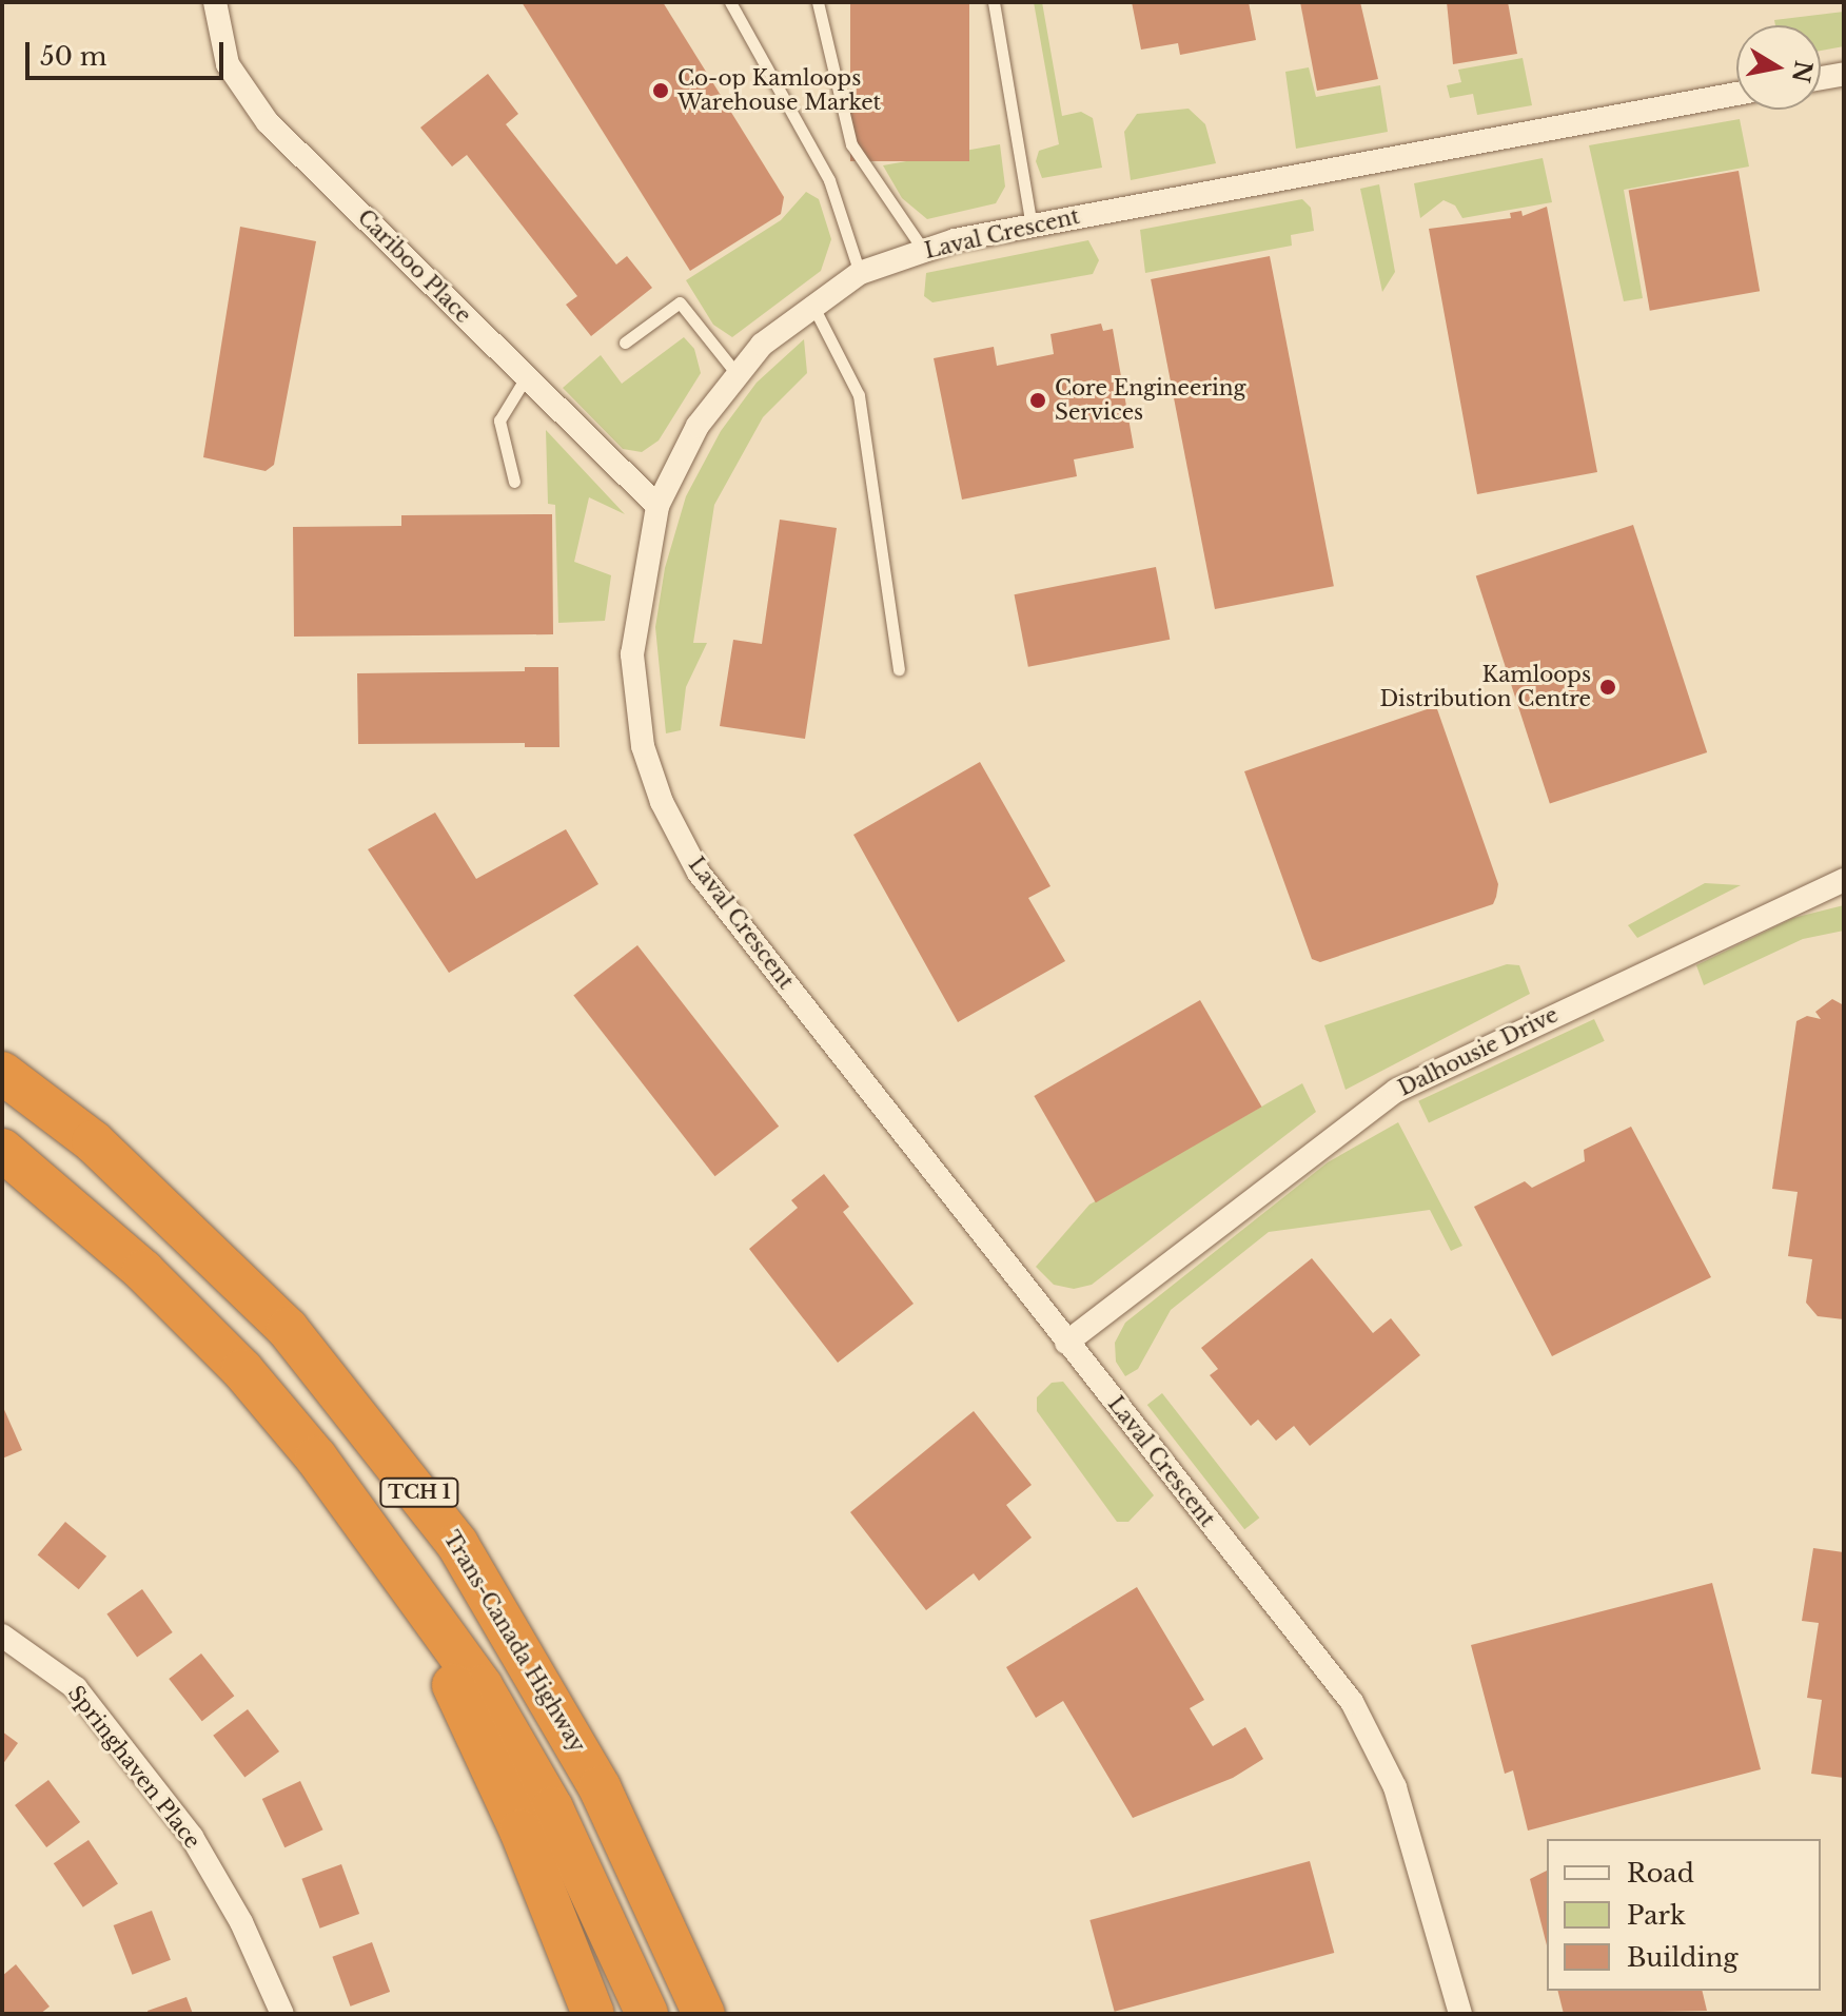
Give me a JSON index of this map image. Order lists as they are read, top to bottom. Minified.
{"streets":{"highway":["TCH 1","Trans-Canada Highway"],"street":["Laval Crescent","Cariboo Place","Dalhousie Drive","Springhaven Place"]},"crossings":[["Laval Crescent","Cariboo Place"],["Laval Crescent","Dalhousie Drive"]],"places":["Co-op Kamloops Warehouse Market","Core Engineering Services","Kamloops Distribution Centre"],"legend":["Road","Park","Building"],"scale_bar":"50 m","north":"right"}
